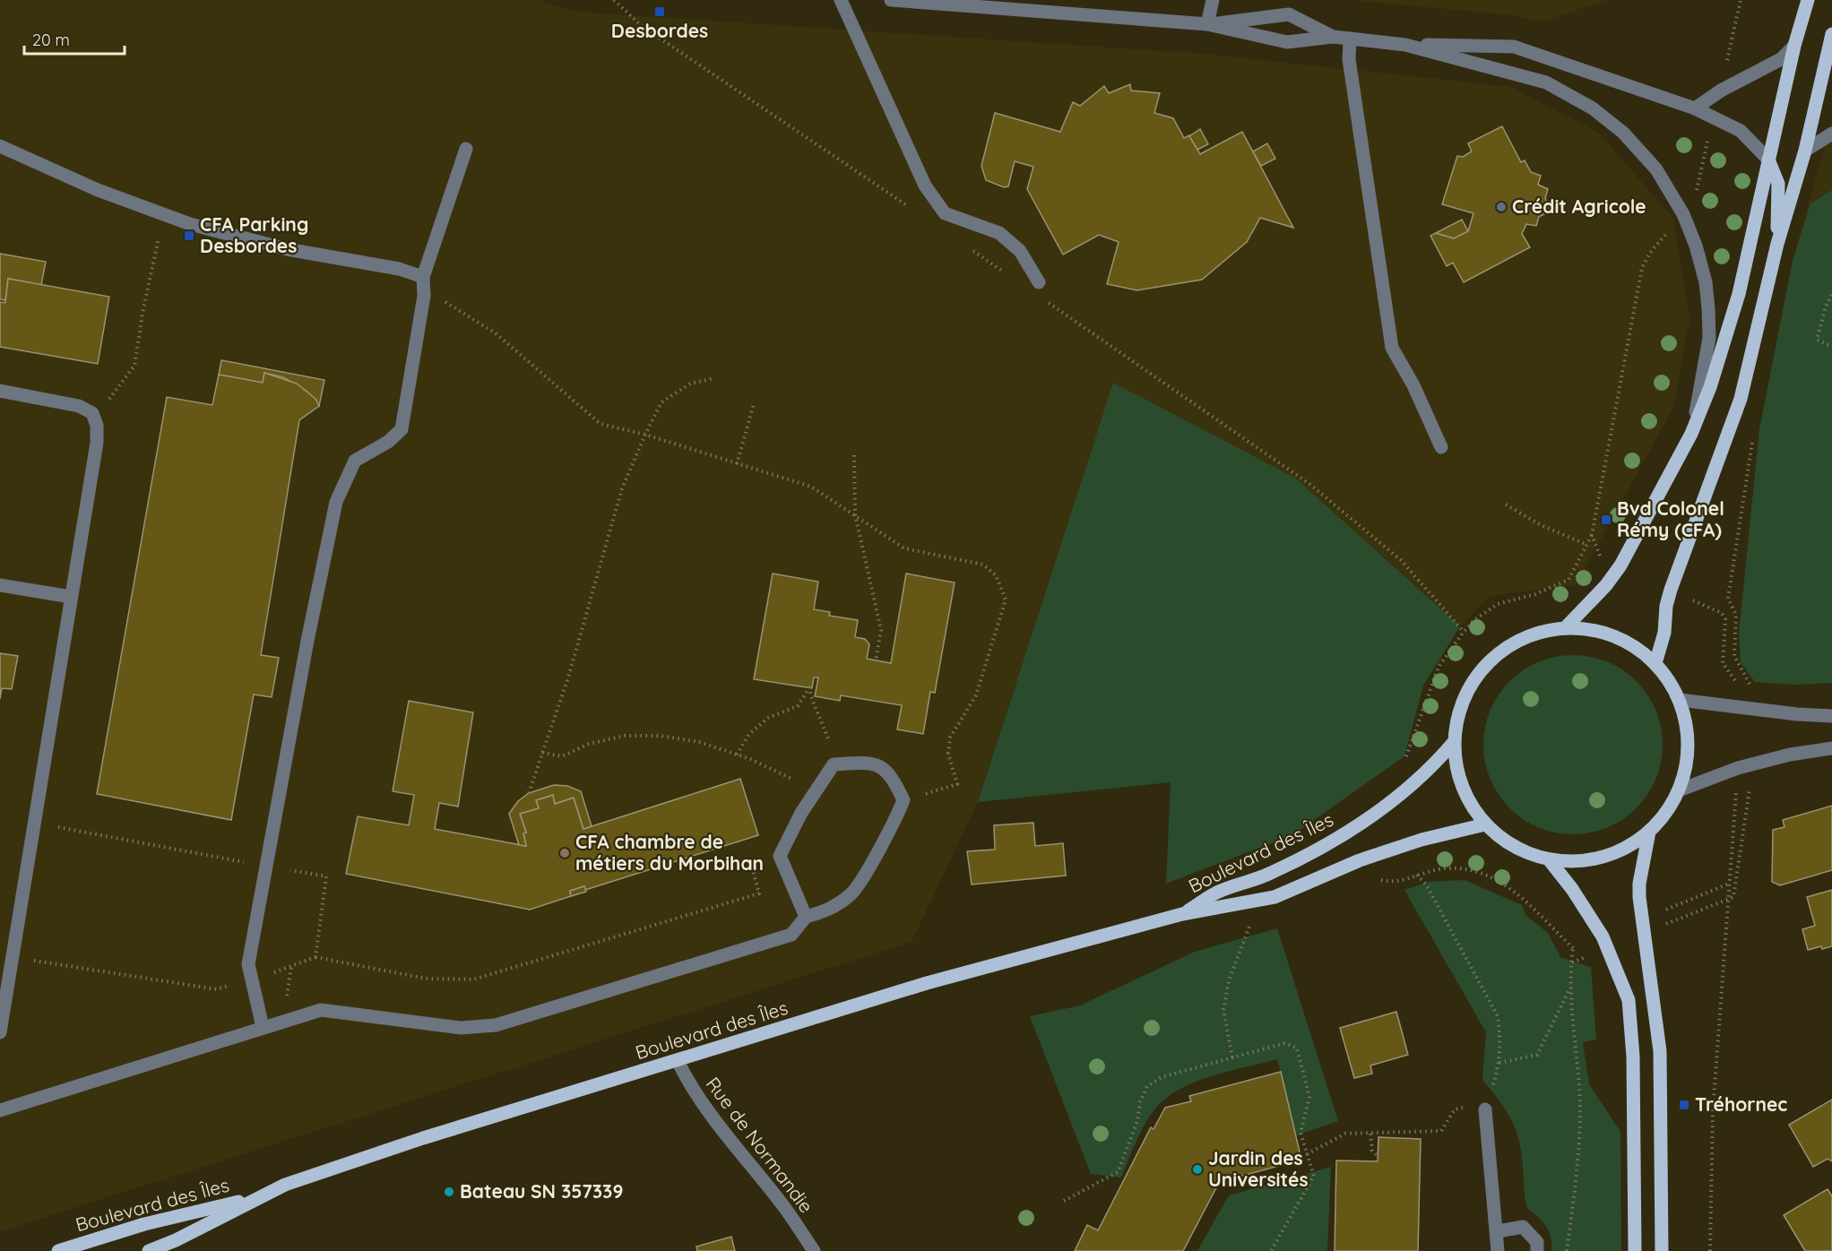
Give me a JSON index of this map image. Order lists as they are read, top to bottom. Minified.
{"streets":{"main road":["Boulevard des Îles"],"street":["Rue de Normandie"]},"crossings":[["Boulevard des Îles","Rue de Normandie"]],"places":{"transit":["Desbordes","CFA Parking Desbordes","Bvd Colonel Rémy (CFA)","Tréhornec"],"other":["Crédit Agricole","CFA chambre de métiers du Morbihan","Jardin des Universités","Bateau SN 357339"]},"scale_bar":"20 m"}
